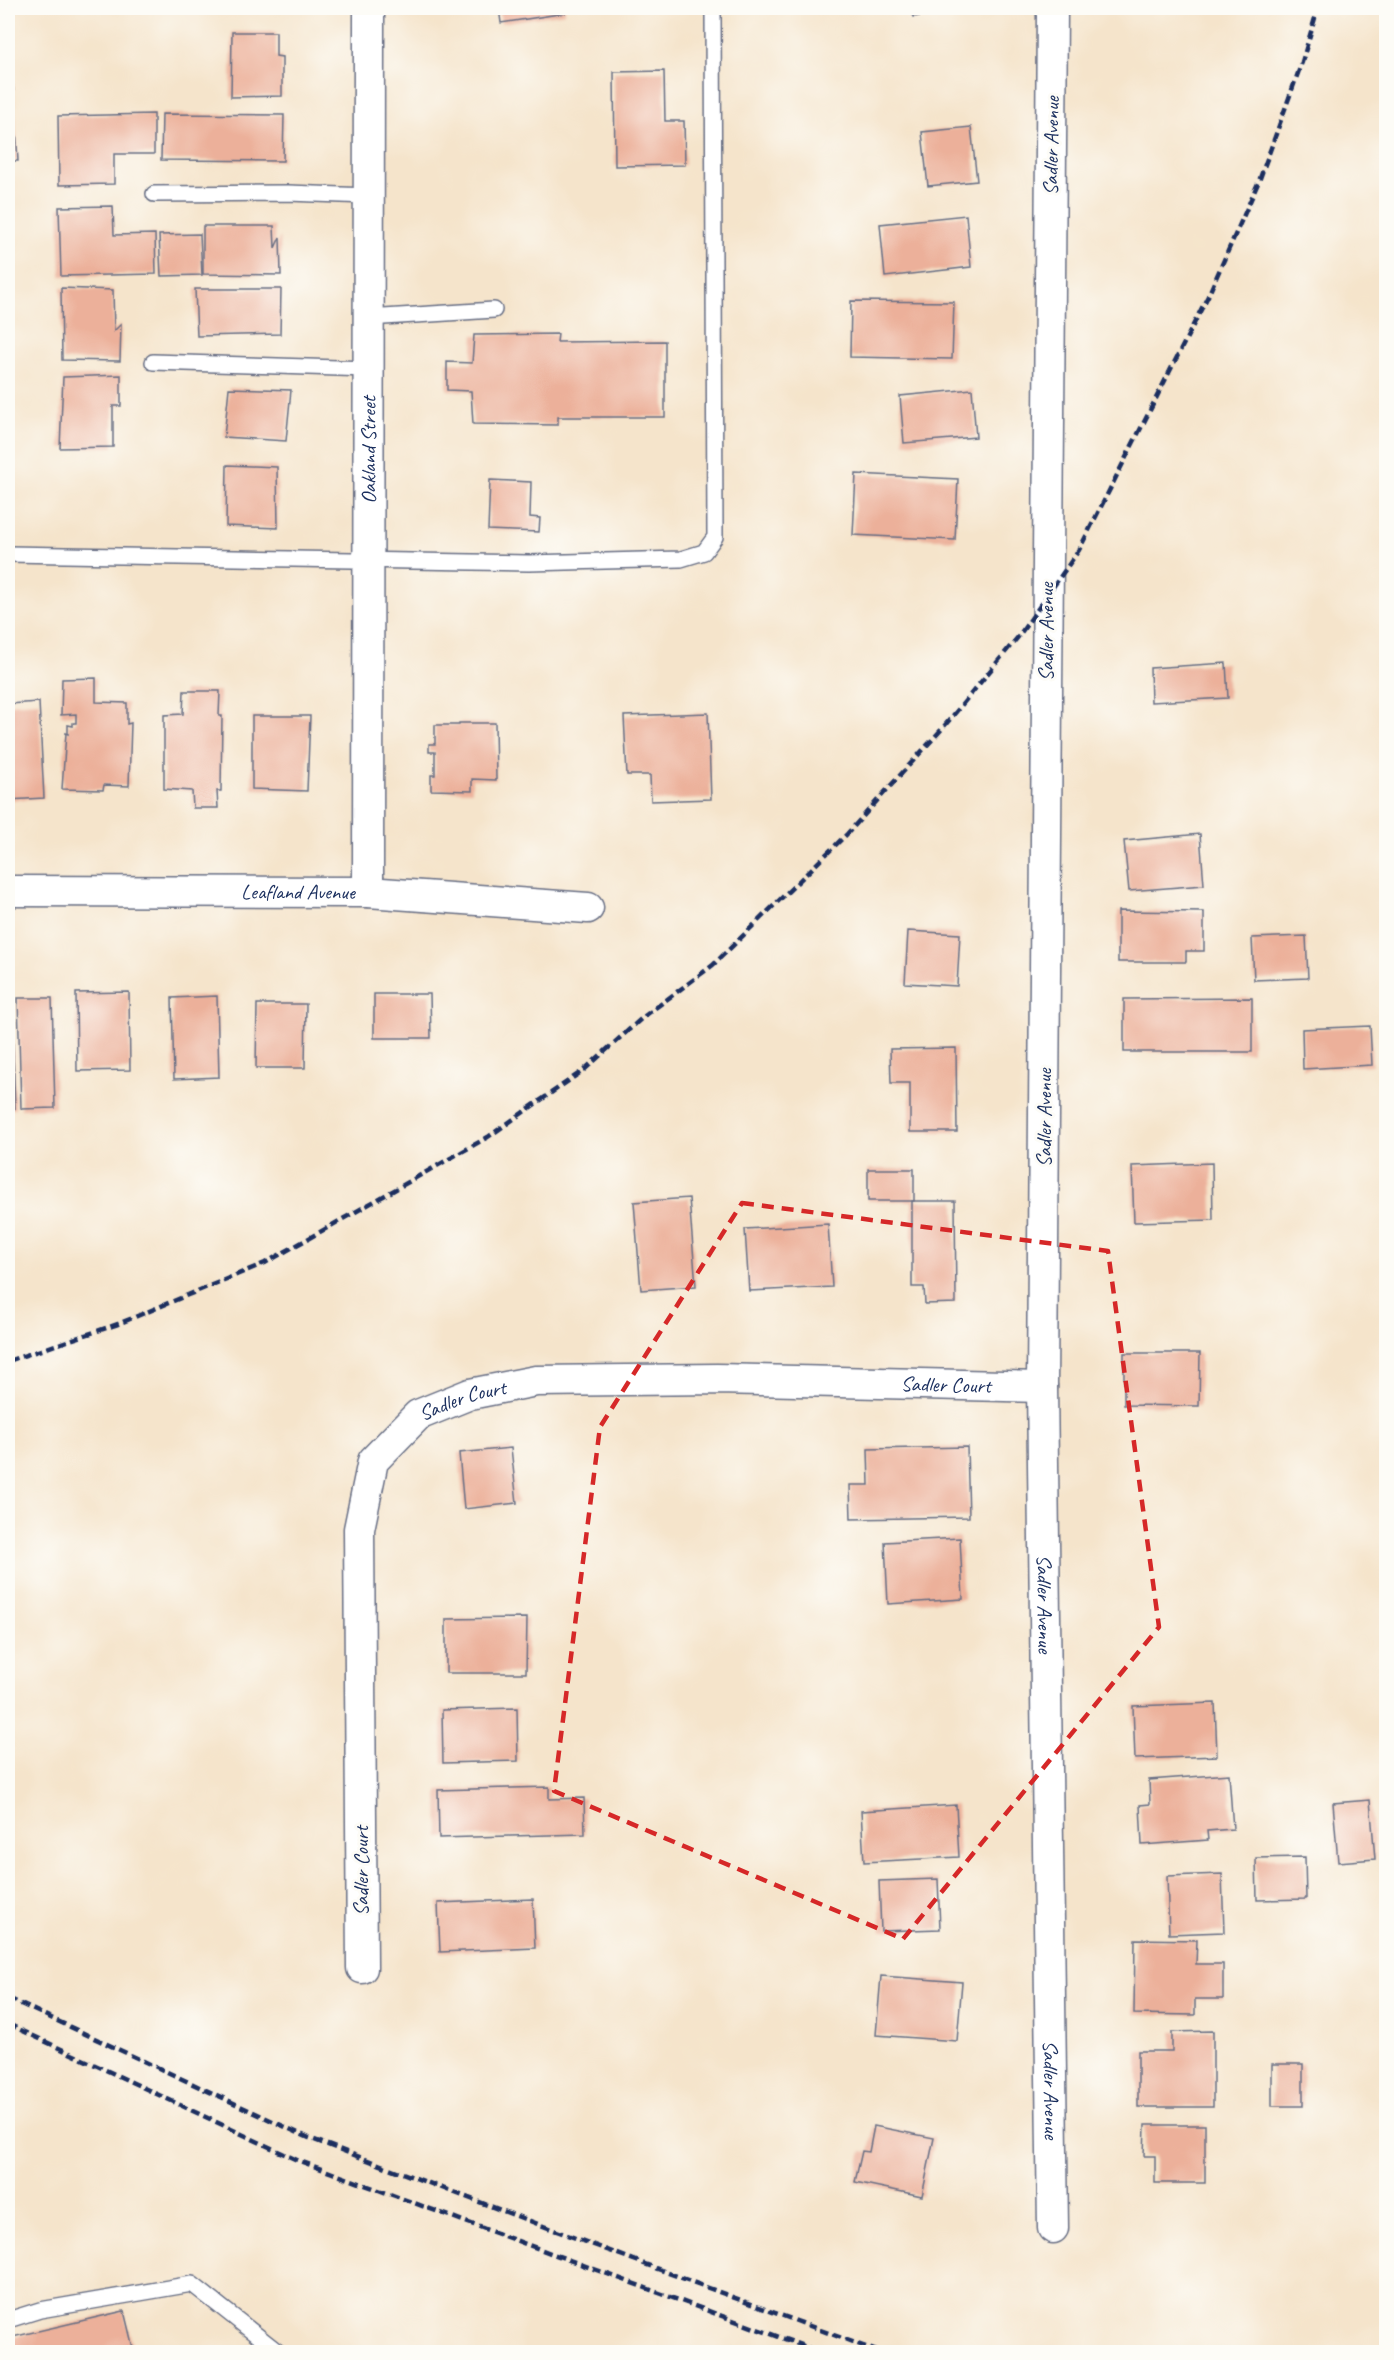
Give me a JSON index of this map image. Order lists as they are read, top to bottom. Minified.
{"streets":{"street":["Sadler Avenue","Oakland Street","Leafland Avenue","Sadler Court"]},"crossings":[["Sadler Avenue","Sadler Court"],["Oakland Street","Leafland Avenue"]]}
